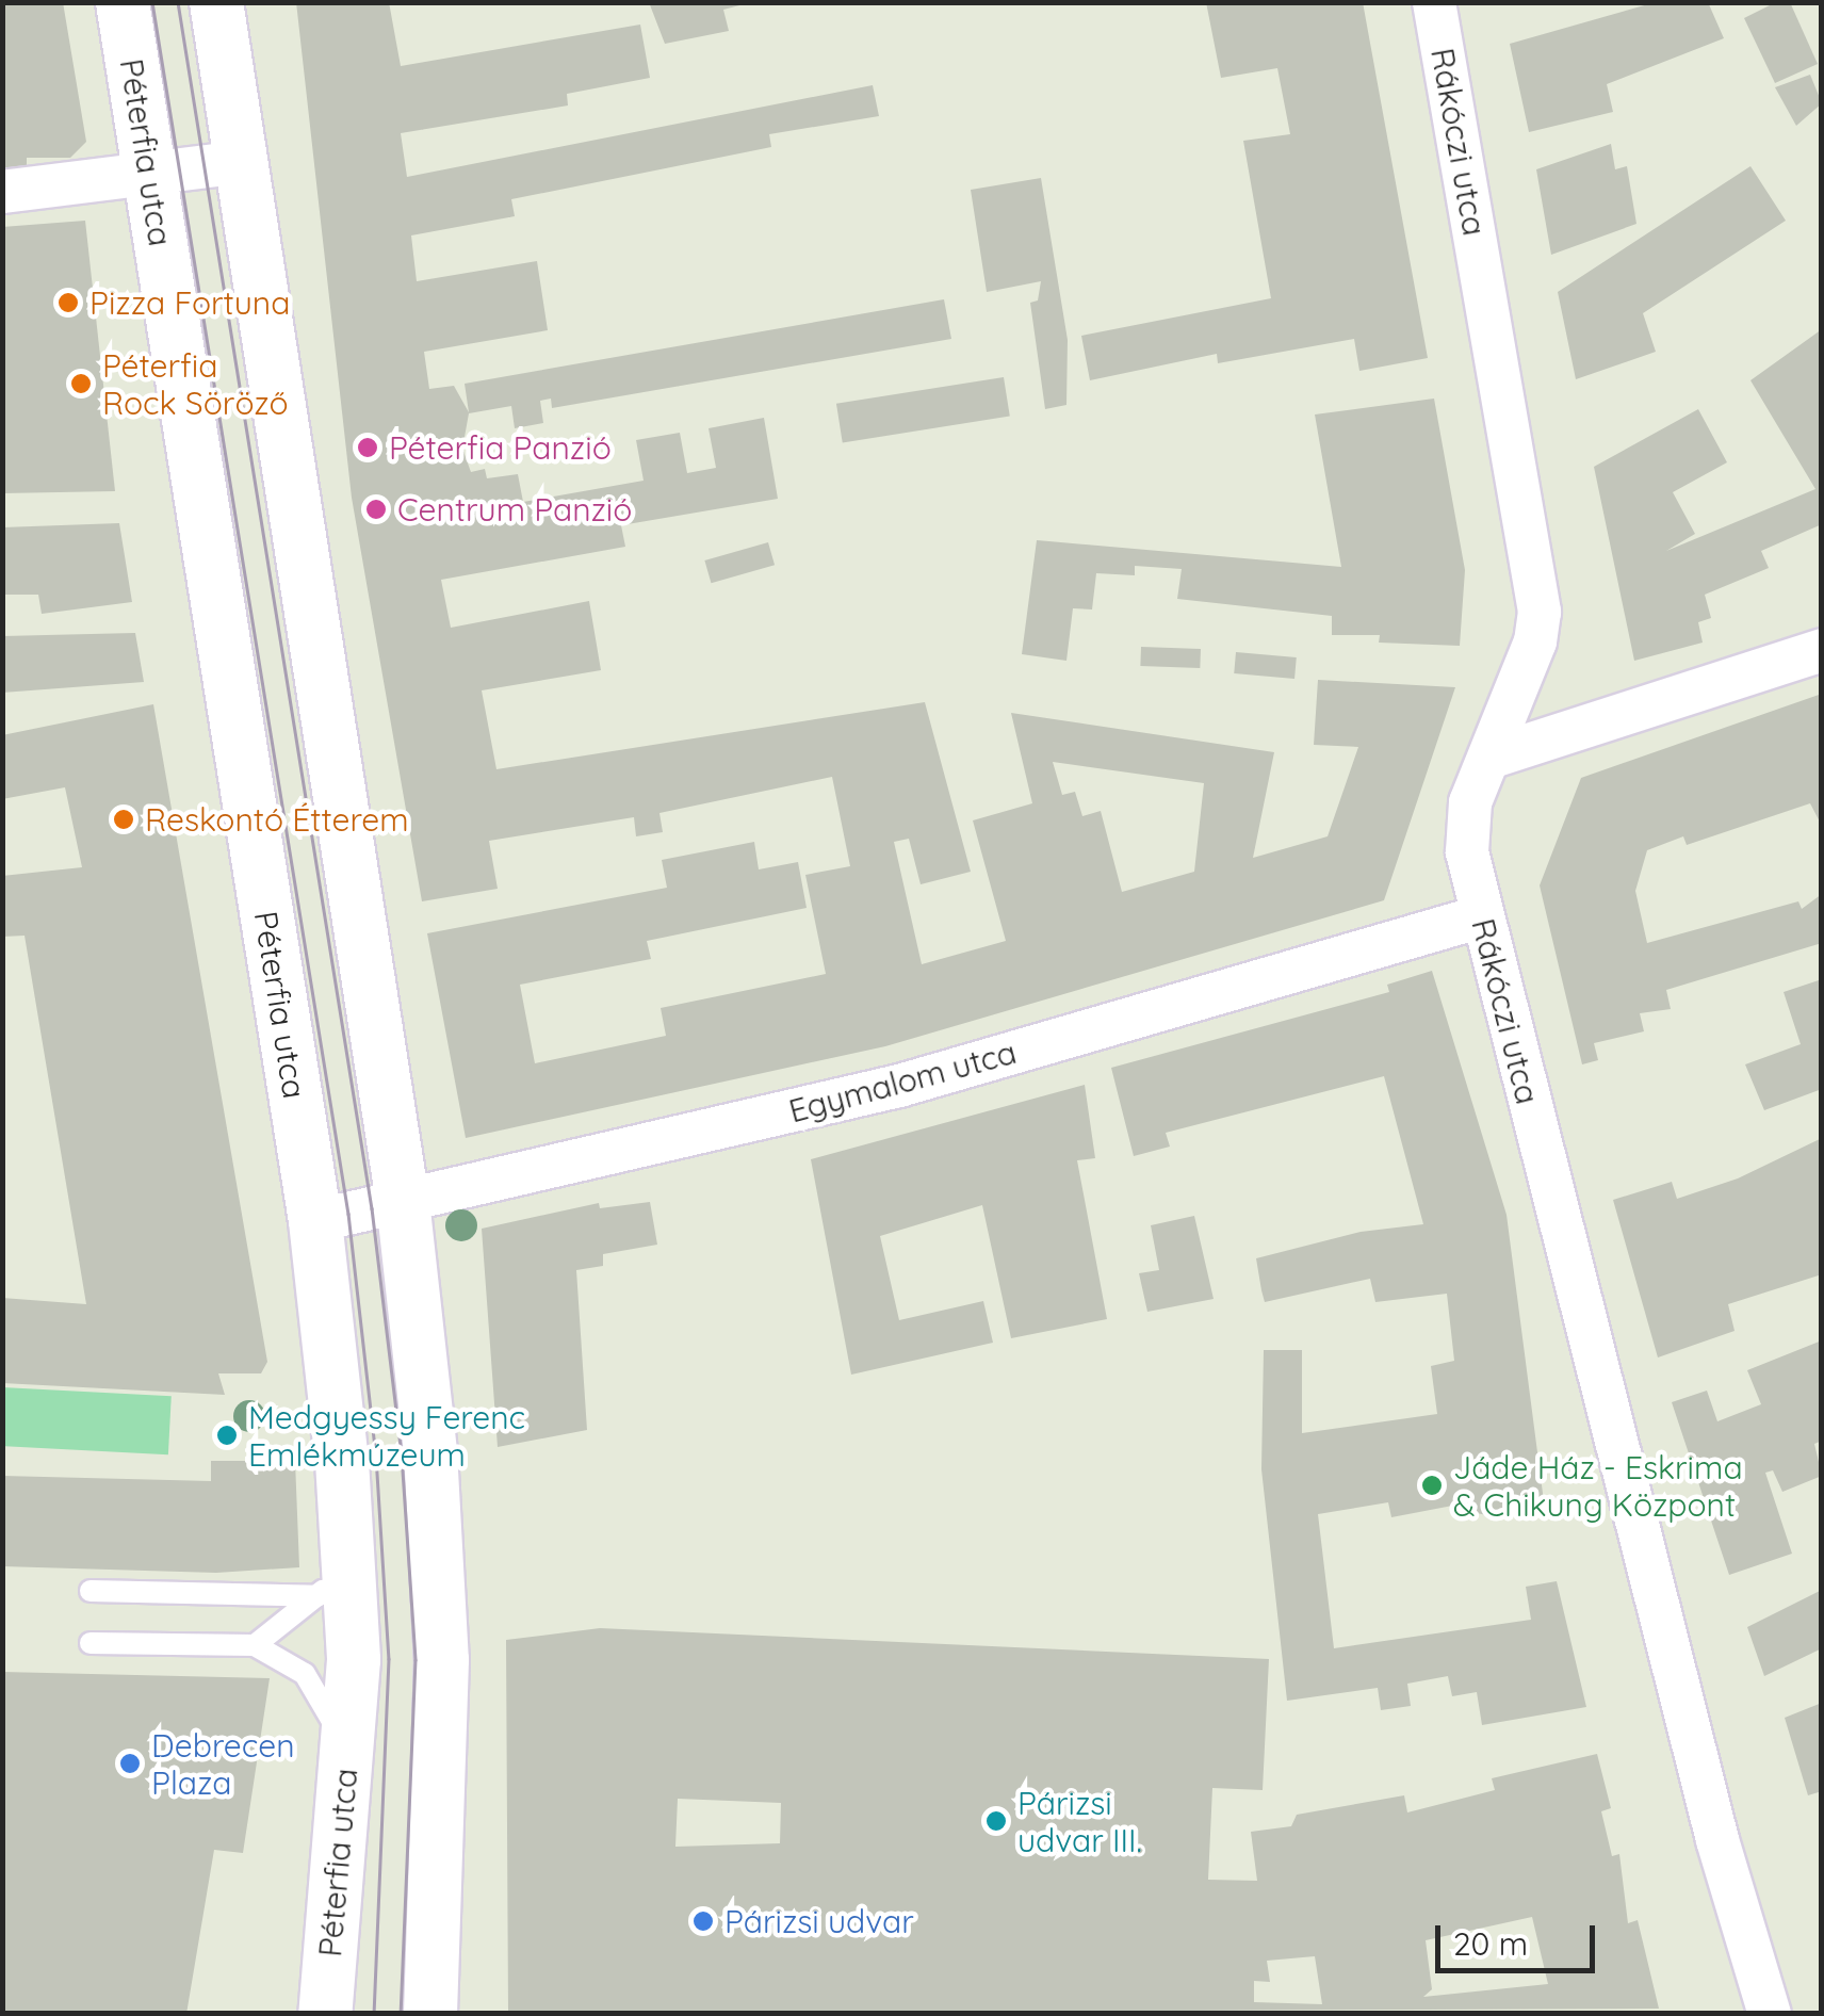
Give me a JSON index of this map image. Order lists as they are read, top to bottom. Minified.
{"streets":{"street":["Rákóczi utca","Péterfia utca","Egymalom utca"]},"crossings":[["Rákóczi utca","Egymalom utca"],["Péterfia utca","Egymalom utca"]],"places":["Pizza Fortuna","Péterfia Rock Söröző","Péterfia Panzió","Centrum Panzió","Reskontó Étterem","Medgyessy Ferenc Emlékmúzeum","Jáde Ház - Eskrima & Chikung Központ","Debrecen Plaza","Párizsi udvar III.","Párizsi udvar"],"scale_bar":"20 m"}
